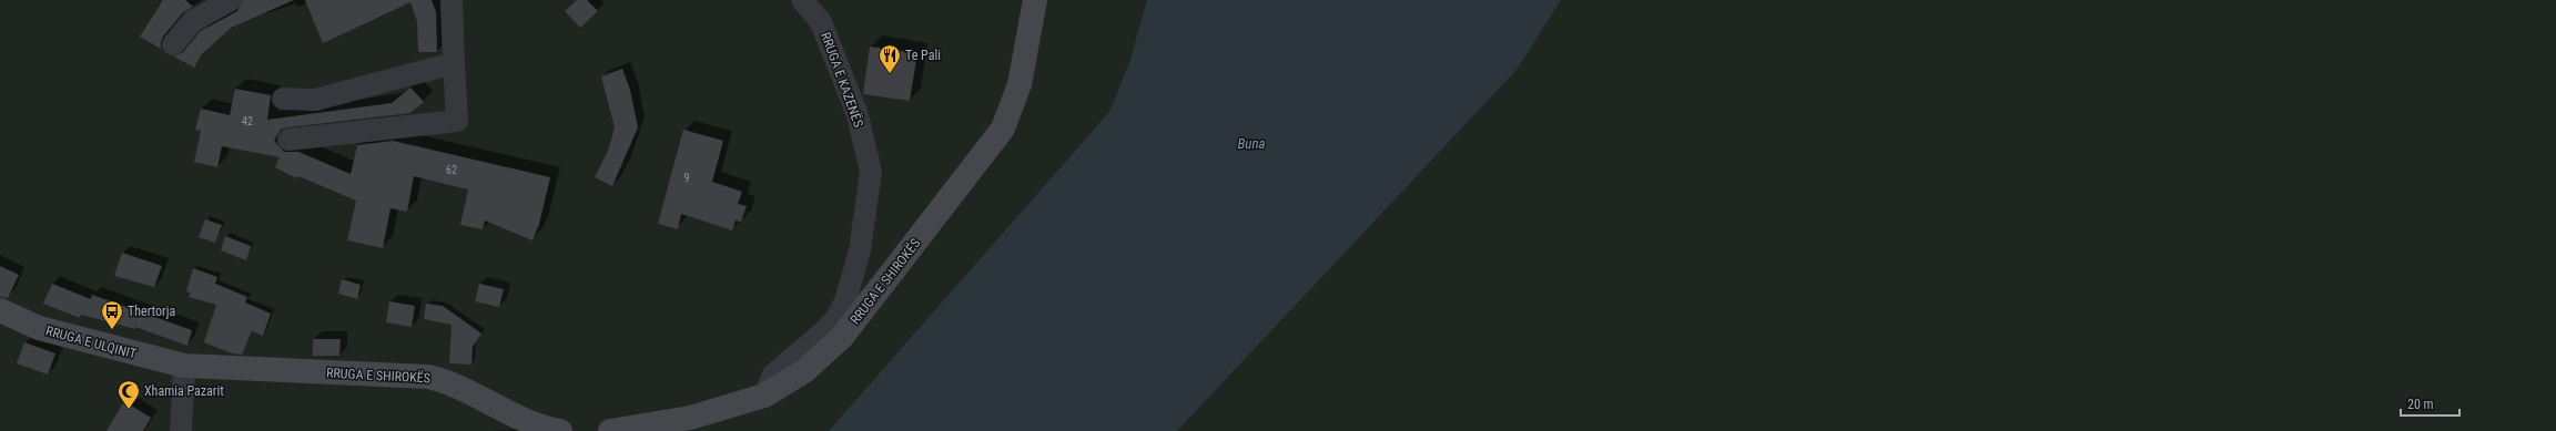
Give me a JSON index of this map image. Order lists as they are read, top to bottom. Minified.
{"streets":{"main road":["RRUGA E SHIROKËS","RRUGA E ULQINIT"],"street":["RRUGA E KAZENËS"]},"crossings":[["RRUGA E KAZENËS","RRUGA E SHIROKËS"],["RRUGA E SHIROKËS","RRUGA E ULQINIT"]],"water":["Buna"],"places":{"restaurant":["Te Pali"],"bus stop":["Thertorja"],"mosque":["Xhamia Pazarit"]},"house_numbers":["42","62","9"],"scale_bar":"20 m"}
